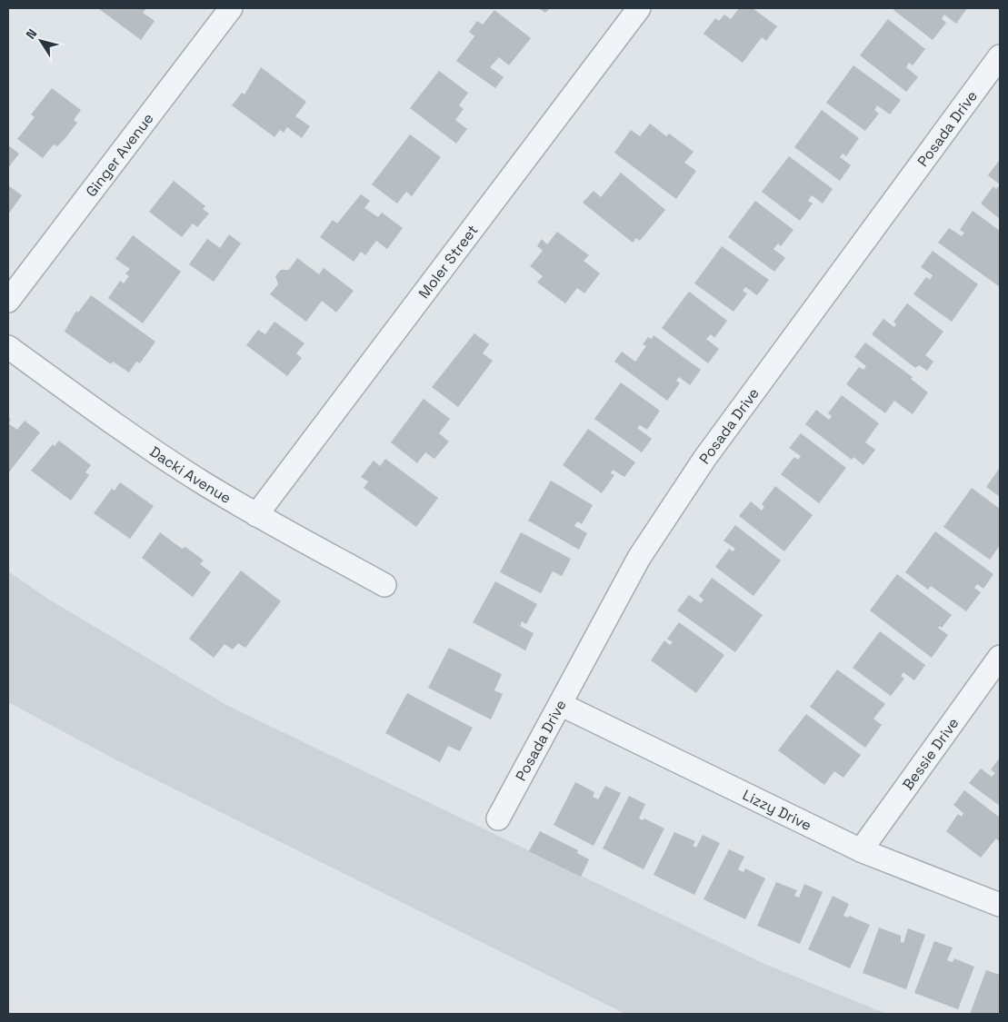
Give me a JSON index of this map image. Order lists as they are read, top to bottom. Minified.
{"streets":{"street":["Posada Drive","Ginger Avenue","Moler Street","Dacki Avenue","Bessie Drive","Lizzy Drive"]},"crossings":[["Posada Drive","Lizzy Drive"],["Moler Street","Dacki Avenue"],["Bessie Drive","Lizzy Drive"]],"north":"top left"}
